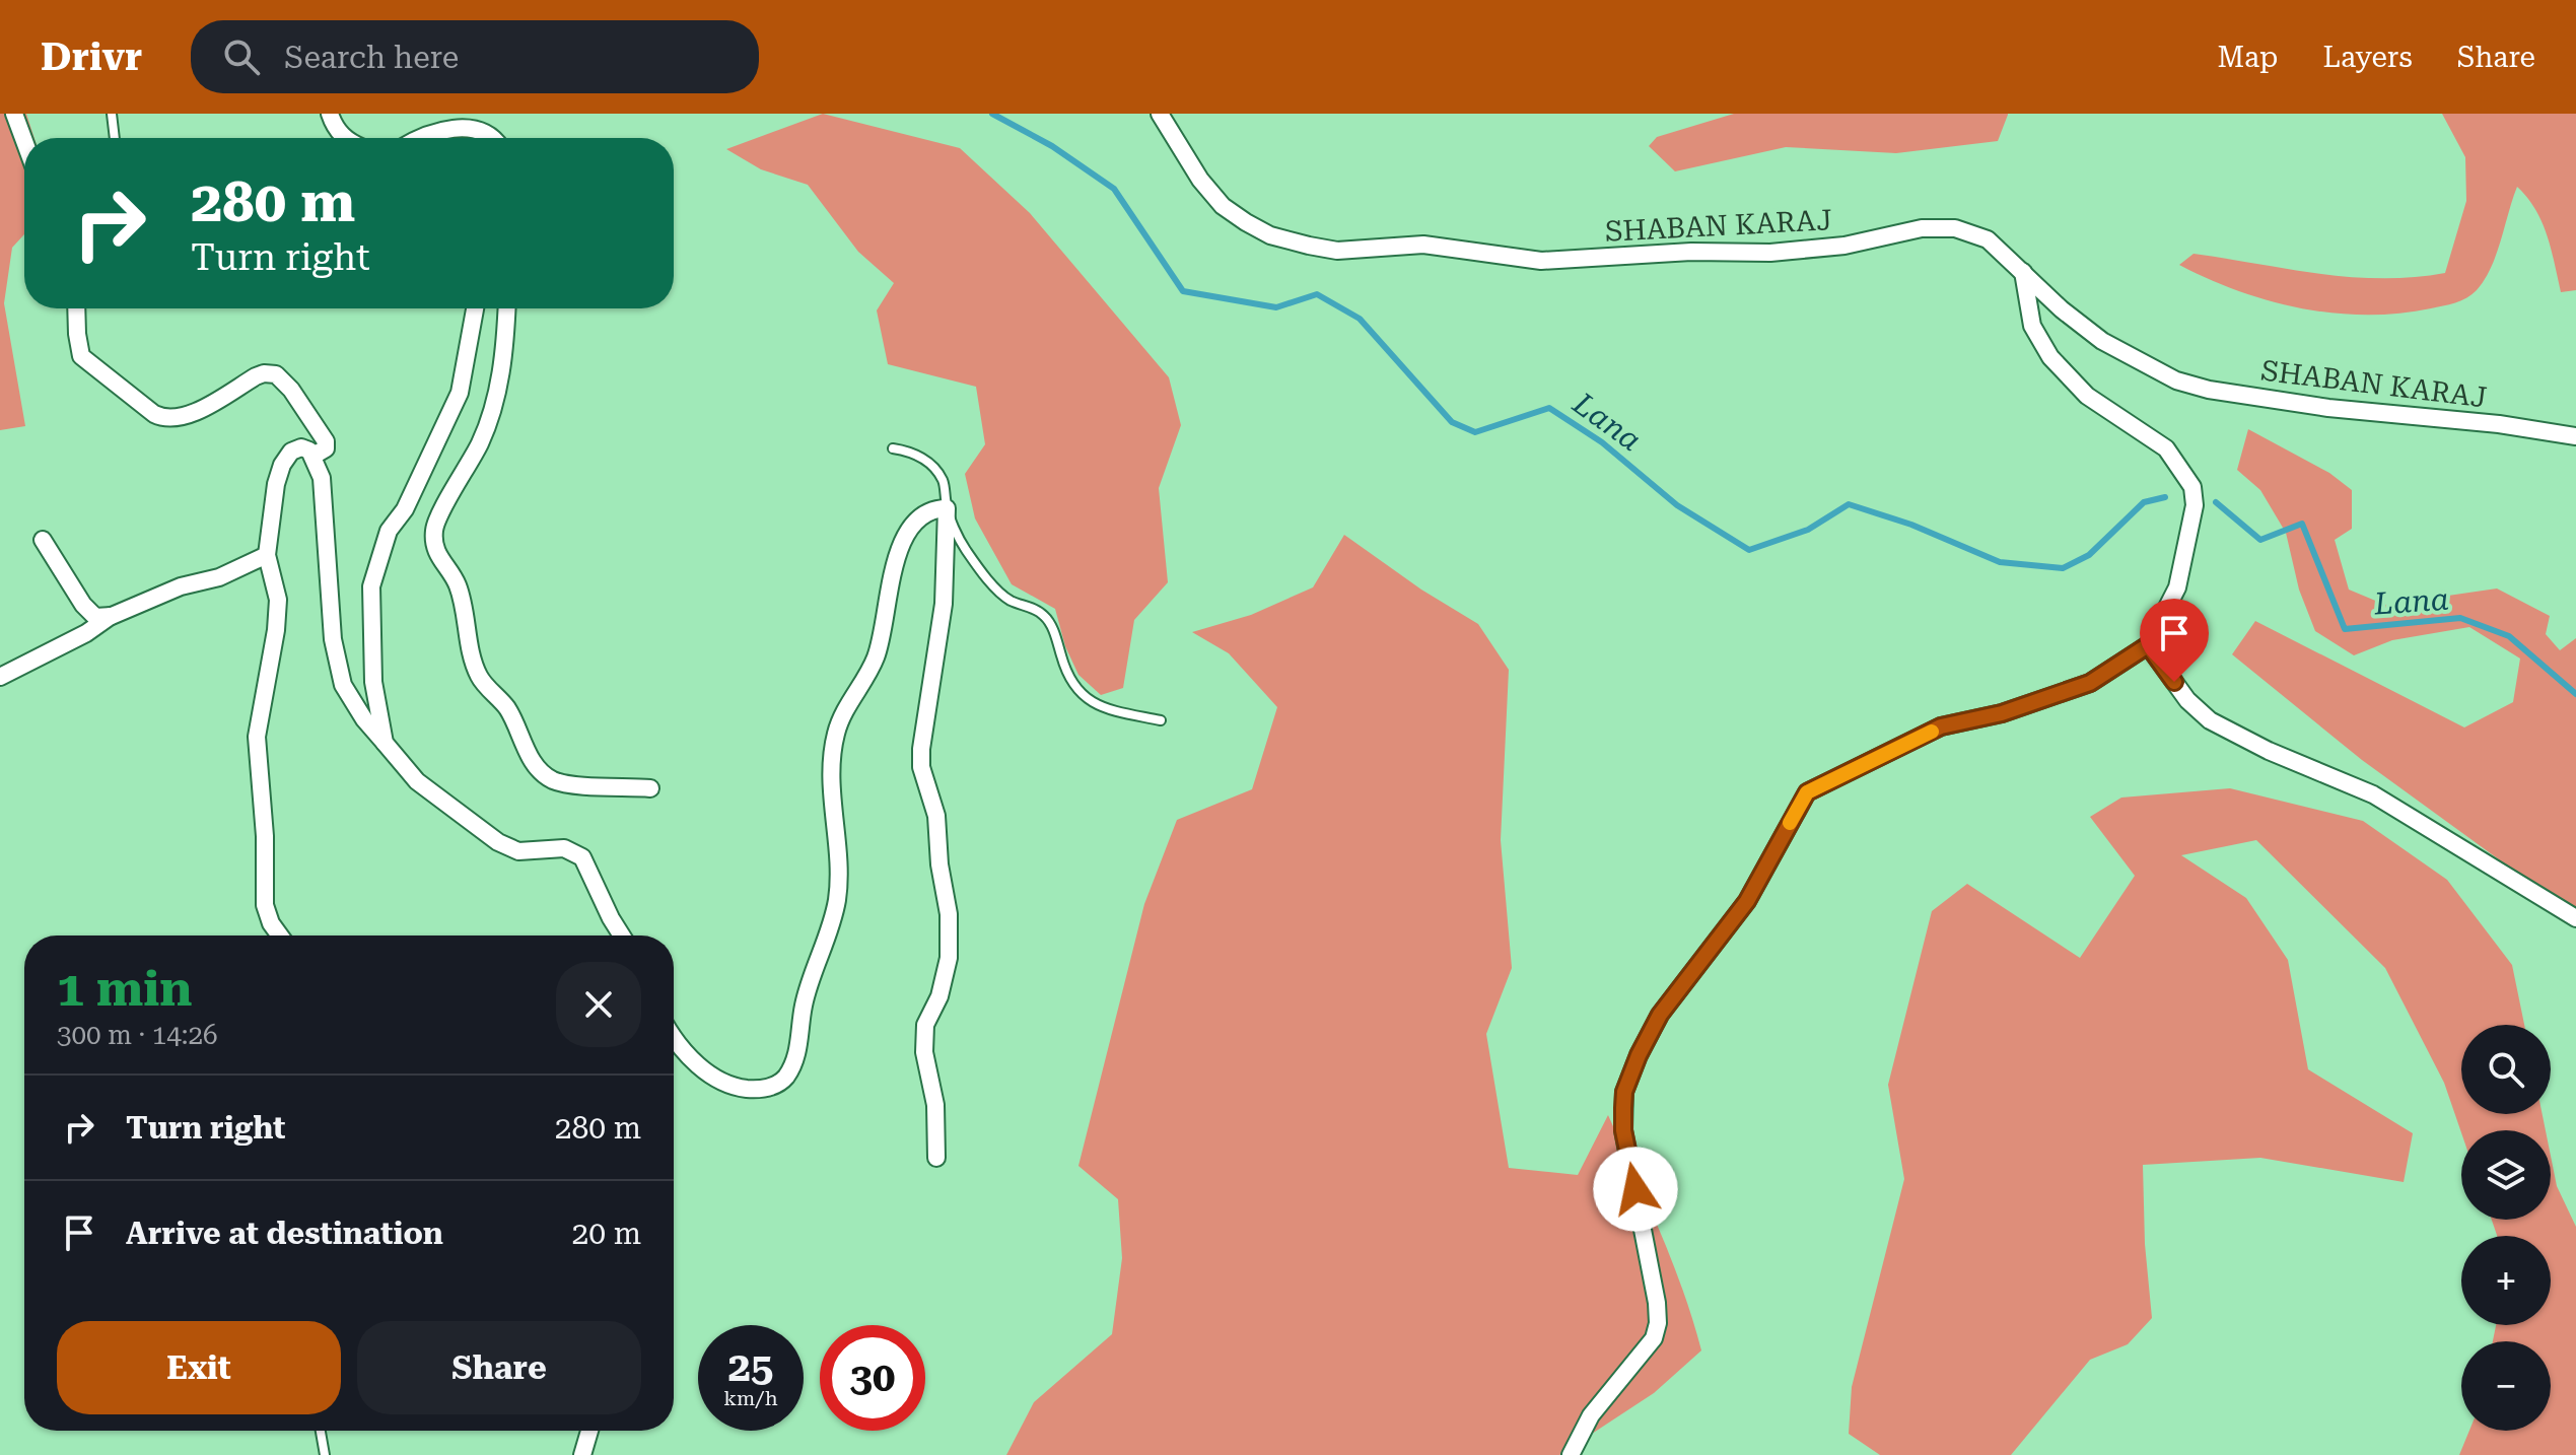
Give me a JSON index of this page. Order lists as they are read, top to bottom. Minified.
{"streets":{"street":["SHABAN KARAJ"]},"water":["Lana"],"page":{"header":"Drivr","search":"Search here","nav":["Map","Layers","Share"],"turn":["280 m","Turn right"],"heading":["1 min","300 m · 14:26"],"map_buttons":["+","−"],"list":[{"name":"Turn right","value":"280 m"},{"name":"Arrive at destination","value":"20 m"}],"buttons":["Exit","Share"],"speed":"25 km/h","limit":"30"}}
